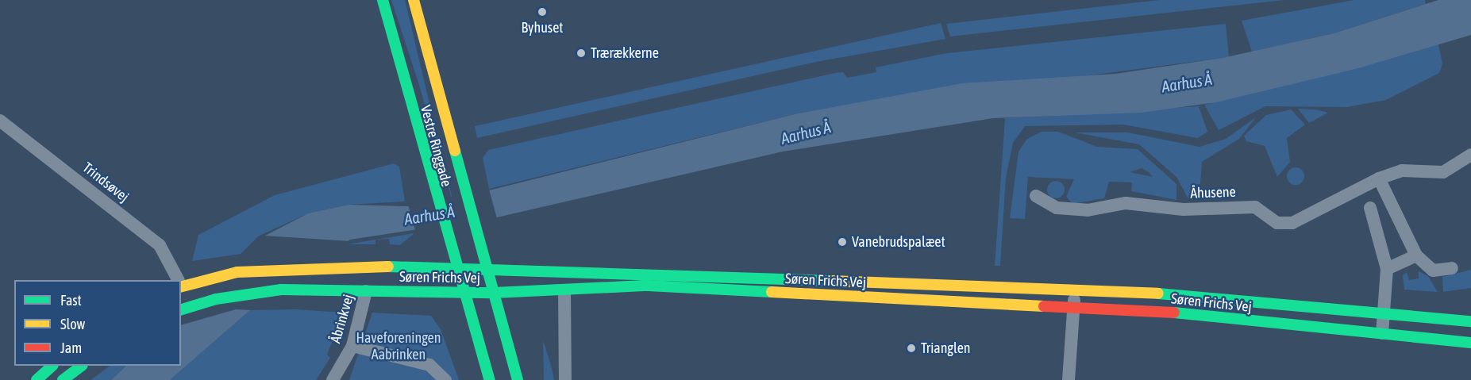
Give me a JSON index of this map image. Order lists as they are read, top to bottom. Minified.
{"streets":{"street":["Vestre Ringgade","Trindsøvej","Åhusene","Søren Frichs Vej","Åbrinkvej"]},"crossings":[["Vestre Ringgade","Søren Frichs Vej"],["Trindsøvej","Søren Frichs Vej"],["Søren Frichs Vej","Åbrinkvej"]],"water":["Aarhus Å"],"parks":["Haveforeningen Aabrinken"],"places":["Byhuset","Trærækkerne","Vanebrudspalæet","Trianglen"],"legend":["Fast","Slow","Jam"]}
